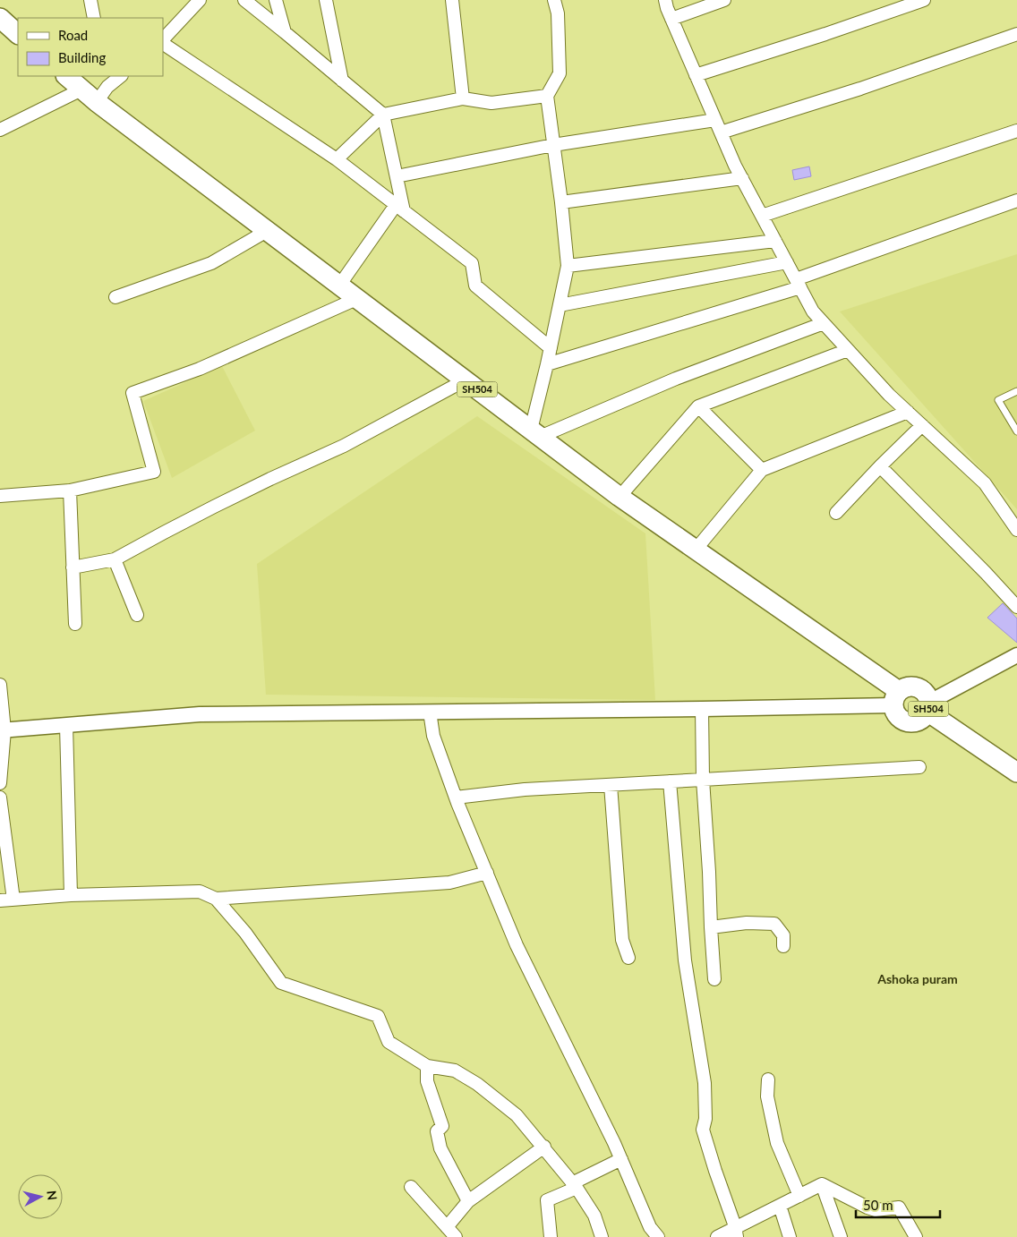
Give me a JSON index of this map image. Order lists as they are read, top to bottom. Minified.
{"streets":{"main road":["SH504"]},"districts":["Ashoka puram"],"legend":["Road","Building"],"scale_bar":"50 m","north":"right"}
